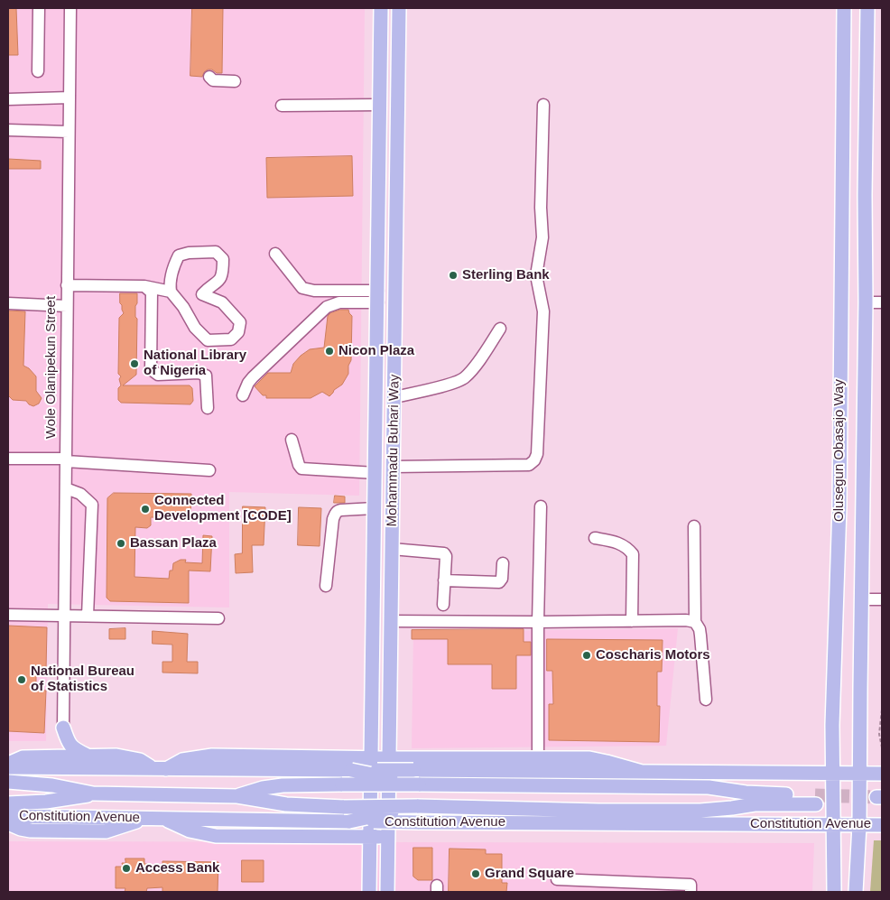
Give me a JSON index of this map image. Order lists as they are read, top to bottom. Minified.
{"streets":{"main road":["Mohammadu Buhari Way","Olusegun Obasajo Way","Constitution Avenue"],"street":["Wole Olanipekun Street"]},"crossings":[["Olusegun Obasajo Way","Constitution Avenue"]],"places":["Sterling Bank","Nicon Plaza","National Library of Nigeria","Connected Development [CODE]","Bassan Plaza","Coscharis Motors","National Bureau of Statistics","Access Bank","Grand Square"]}
